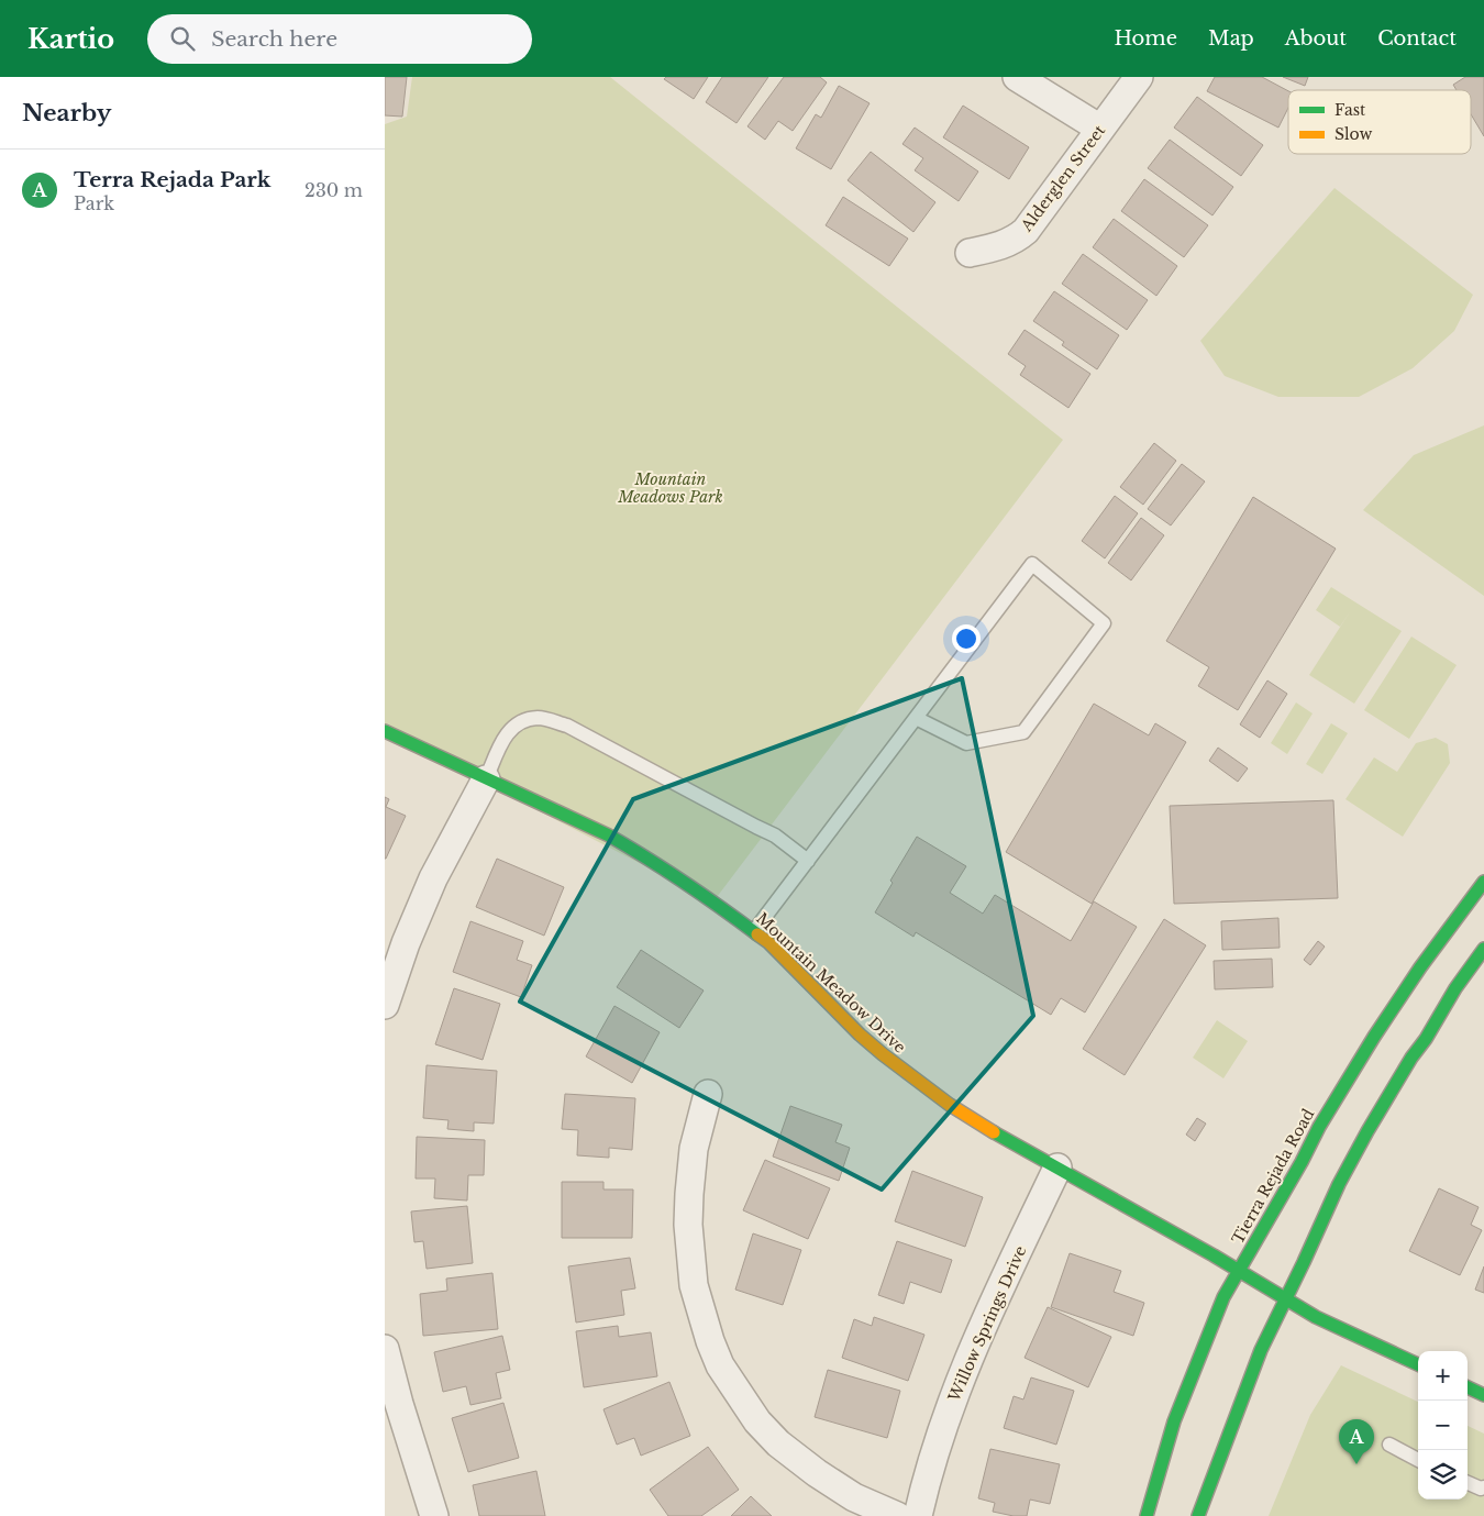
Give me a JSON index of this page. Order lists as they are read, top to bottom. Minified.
{"streets":{"main road":["Mountain Meadow Drive","Tierra Rejada Road"],"street":["Alderglen Street","Willow Springs Drive"]},"crossings":[["Mountain Meadow Drive","Tierra Rejada Road"],["Mountain Meadow Drive","Willow Springs Drive"]],"parks":["Mountain Meadows Park"],"legend":["Fast","Slow"],"page":{"header":"Kartio","search":"Search here","nav":["Home","Map","About","Contact"],"heading":"Nearby","list":[{"mark":"A","name":"Terra Rejada Park","note":"Park","value":"230 m"}],"map_buttons":["+","−"],"pins":"A"}}
